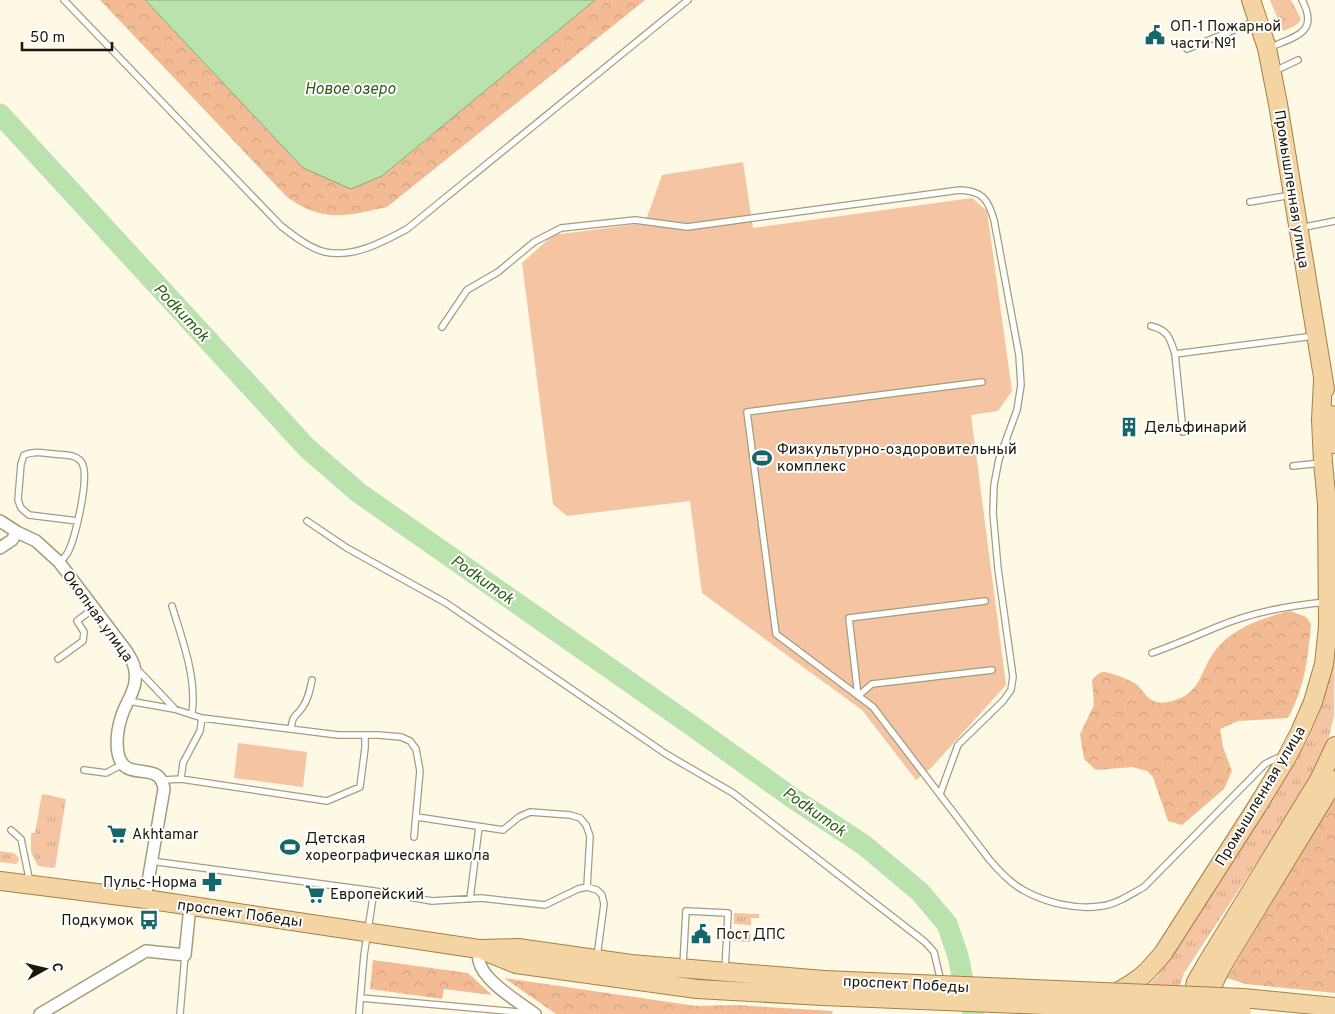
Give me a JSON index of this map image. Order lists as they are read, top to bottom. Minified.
{"streets":{"main road":["Промышленная улица","проспект Победы"],"street":["Окопная улица"]},"crossings":[["Промышленная улица","проспект Победы"]],"water":["Новое озеро","Podkumok"],"places":{"public building":["ОП-1 Пожарной части №1","Пост ДПС"],"building":["Дельфинарий"],"sports":["Физкультурно-оздоровительный комплекс","Детская хореографическая школа"],"supermarket":["Akhtamar","Европейский"],"pharmacy":["Пульс-Норма"],"bus stop":["Подкумок"]},"scale_bar":"50 m","north":"right"}
